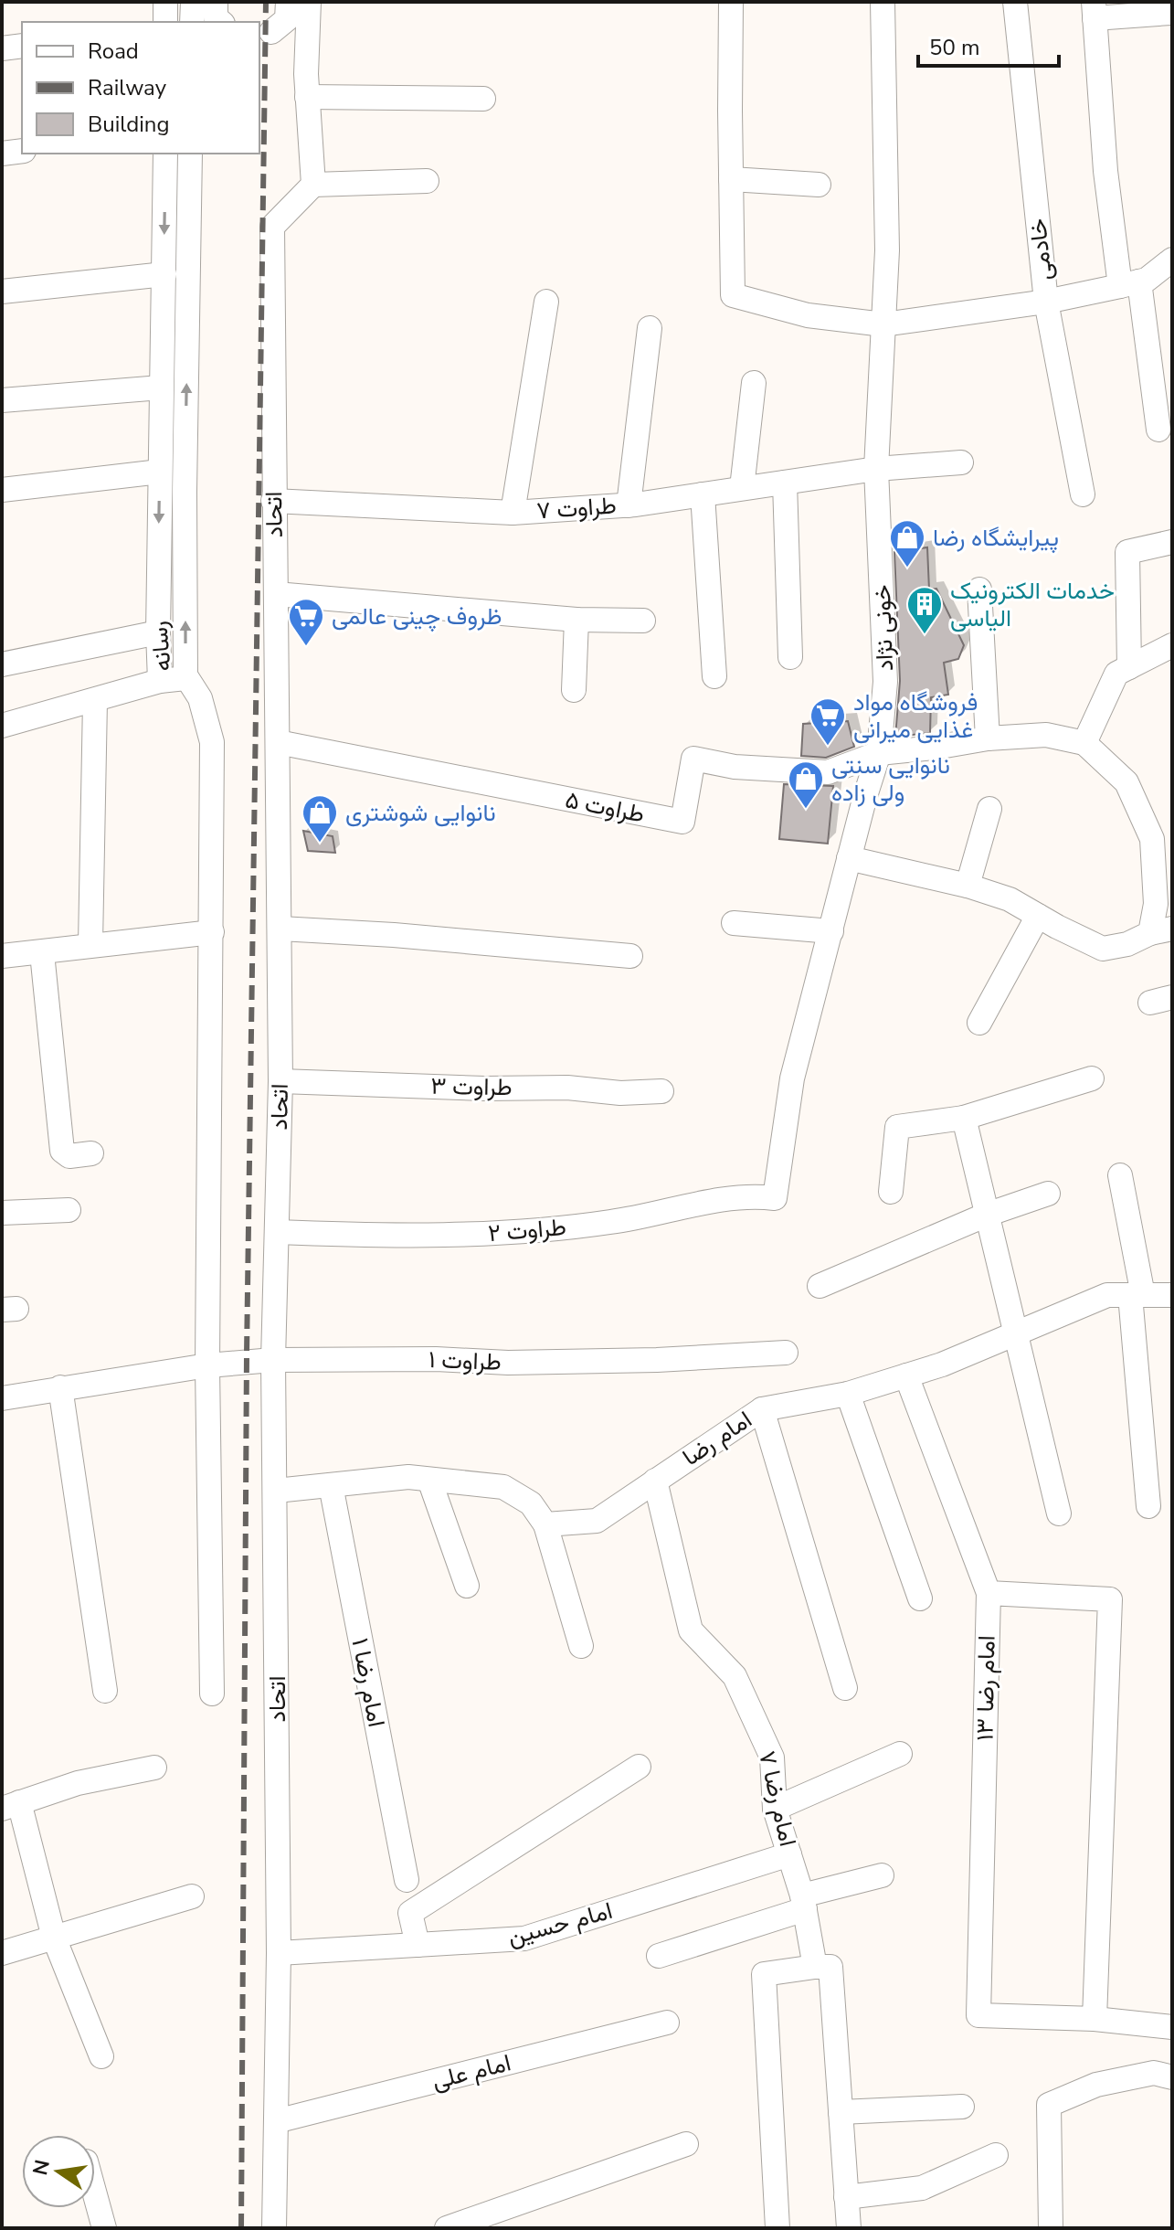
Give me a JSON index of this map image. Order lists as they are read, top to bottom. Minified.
{"streets":{"street":["خادمی","طراوت ۷","اتحاد","خونی نژاد","رسانه","طراوت ۵","طراوت ۳","طراوت ۲","طراوت ۱","امام رضا","امام رضا ۱","امام رضا ۱۳","امام رضا ۷","امام حسین","امام علی"]},"crossings":[["طراوت ۷","اتحاد"],["طراوت ۷","خونی نژاد"],["اتحاد","طراوت ۵"],["اتحاد","طراوت ۳"],["اتحاد","طراوت ۲"],["اتحاد","طراوت ۱"],["اتحاد","امام حسین"],["اتحاد","امام علی"],["خونی نژاد","طراوت ۵"],["خونی نژاد","طراوت ۲"],["امام رضا","امام رضا ۱۳"],["امام رضا","امام رضا ۷"],["امام رضا ۷","امام حسین"]],"places":{"shop":["پیرایشگاه رضا","نانوایی سنتی ولی زاده","نانوایی شوشتری"],"building":["خدمات الکترونیک الیاسی"],"supermarket":["ظروف چینی عالمی","فروشگاه مواد غذایی میرانی"]},"legend":["Road","Railway","Building"],"scale_bar":"50 m","north":"left"}
